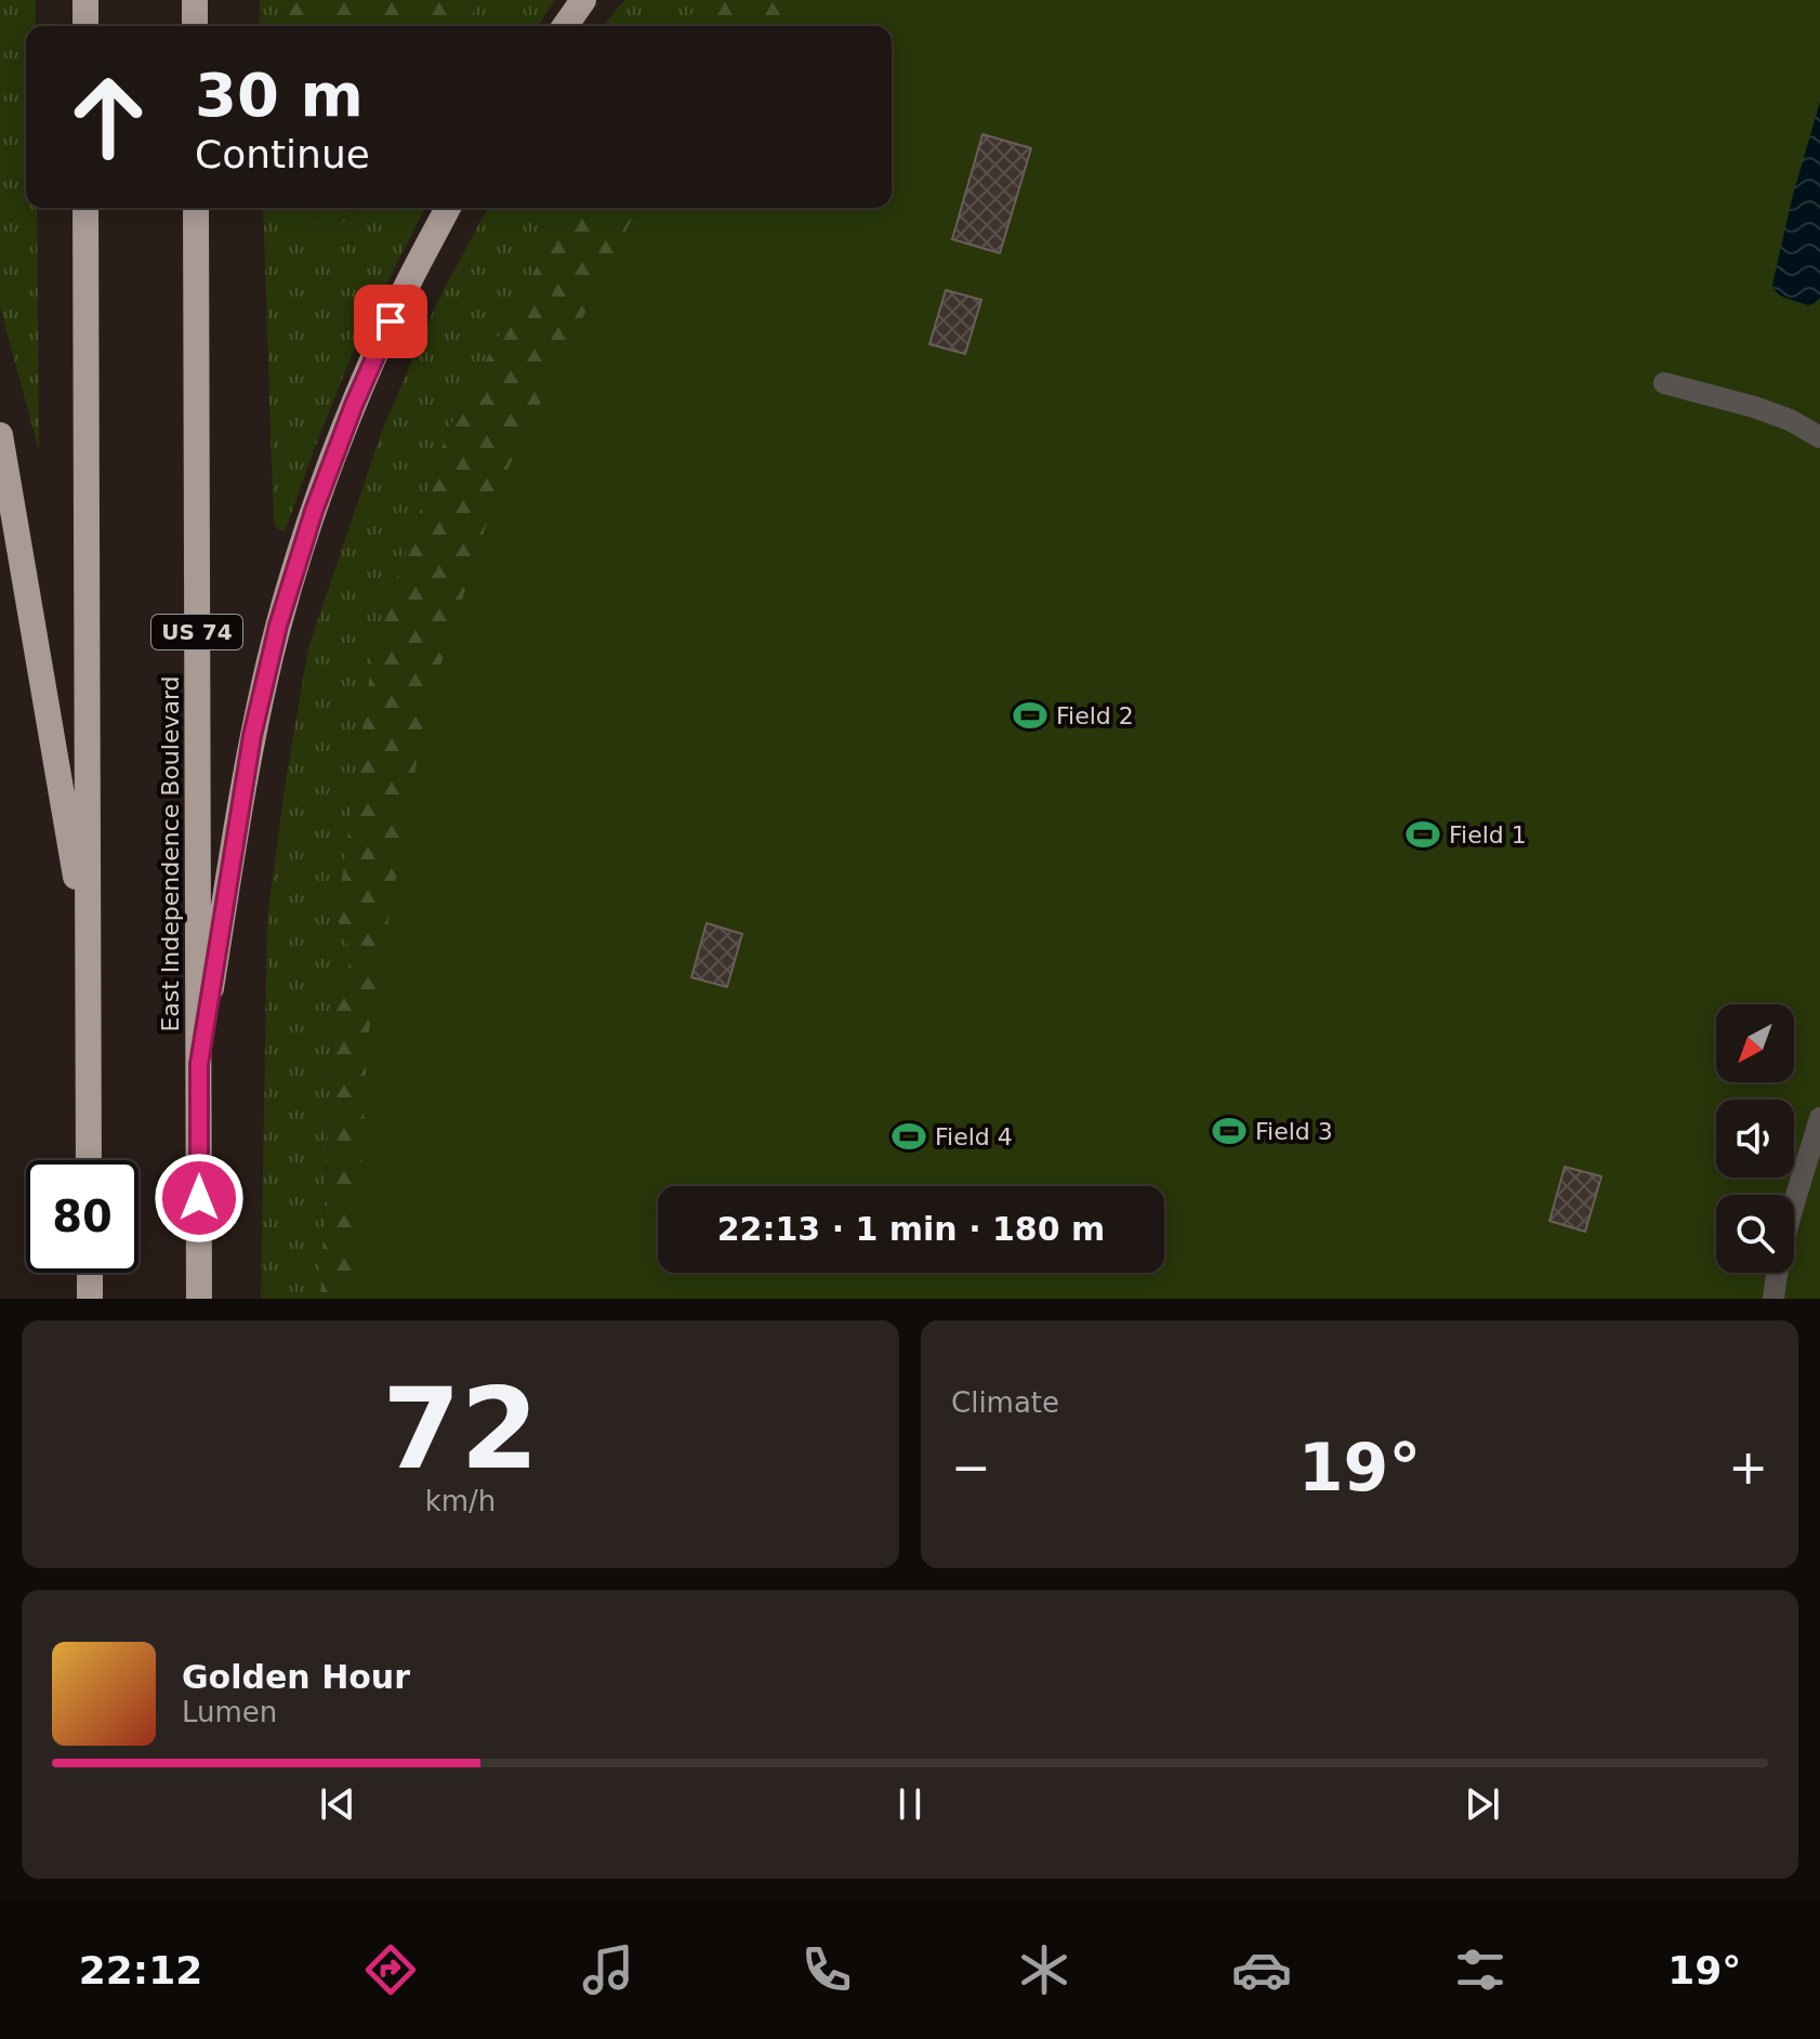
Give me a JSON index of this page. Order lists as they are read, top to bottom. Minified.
{"streets":{"highway":["US 74","East Independence Boulevard"]},"places":{"sports":["Field 2","Field 1","Field 3","Field 4"]},"north":"bottom left","page":{"turn":["30 m","Continue"],"limit":"80","trip":"22:13 · 1 min · 180 m","tile":[["72","km/h"],"Climate"],"heat":["−","19°","+"],"song":["Golden Hour","Lumen"],"tabs":["22:12","19°"]}}
